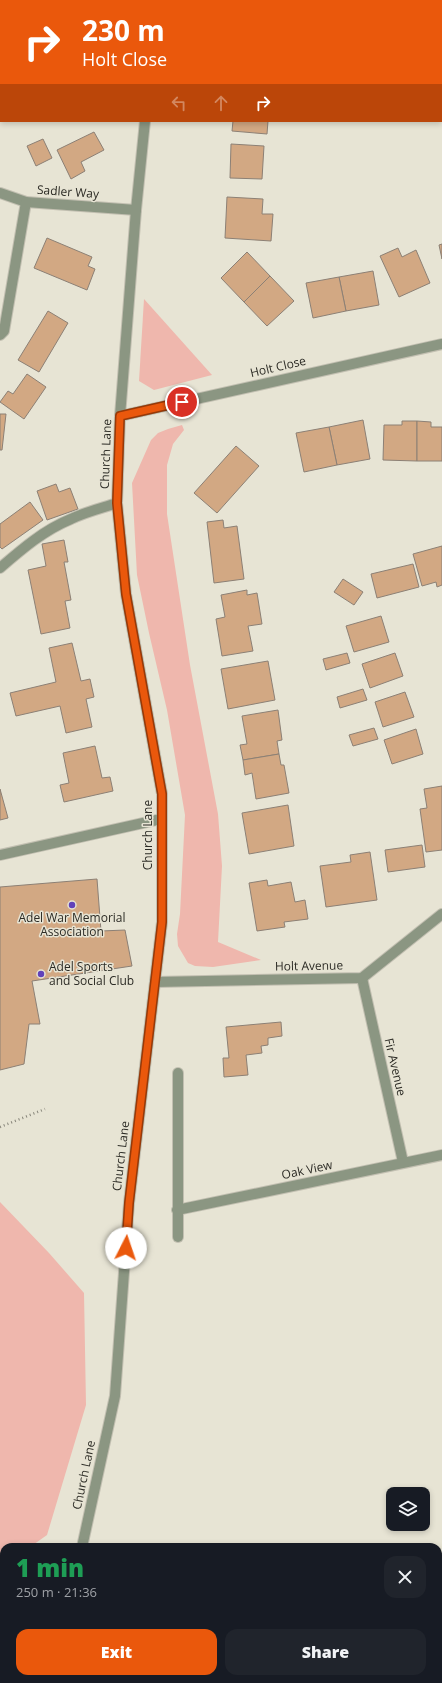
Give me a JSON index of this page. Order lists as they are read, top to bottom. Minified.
{"streets":{"street":["Sadler Way","Holt Close","Church Lane","Holt Avenue","Fir Avenue","Oak View"]},"crossings":[["Sadler Way","Church Lane"],["Holt Close","Church Lane"],["Church Lane","Holt Avenue"],["Holt Avenue","Fir Avenue"],["Fir Avenue","Oak View"]],"places":["Adel War Memorial Association","Adel Sports and Social Club"],"page":{"turn":["230 m","Holt Close"],"heading":["1 min","250 m · 21:36"],"buttons":["Exit","Share"]}}
